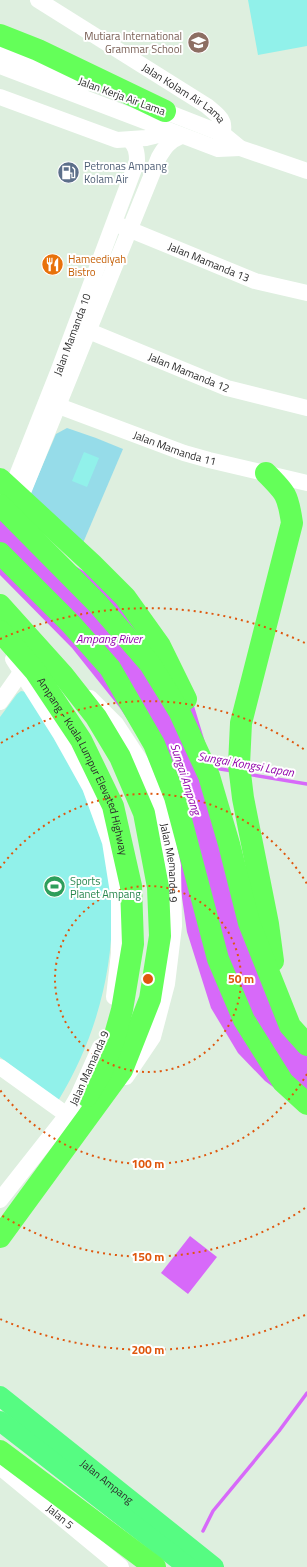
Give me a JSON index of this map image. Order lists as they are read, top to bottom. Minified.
{"streets":{"highway":["Ampang - Kuala Lumpur Elevated Highway"],"main road":["Jalan Ampang"],"street":["Jalan Kolam Air Lama","Jalan Kerja Air Lama","Jalan Mamanda 13","Jalan Mamanda 10","Jalan Mamanda 12","Jalan Mamanda 11","Jalan Memanda 9","Jalan Mamanda 9","Jalan 5"]},"crossings":[["Jalan Kolam Air Lama","Jalan Kerja Air Lama"],["Jalan Kerja Air Lama","Jalan Mamanda 10"],["Jalan Mamanda 13","Jalan Mamanda 10"],["Jalan Mamanda 10","Jalan Mamanda 12"],["Jalan Mamanda 10","Jalan Mamanda 11"],["Ampang - Kuala Lumpur Elevated Highway","Jalan Memanda 9"]],"water":["Ampang River","Sungai Kongsi Lapan","Sungai Ampang"],"places":{"school or university":["Mutiara International Grammar School"],"fuel station":["Petronas Ampang Kolam Air"],"restaurant":["Hameediyah Bistro"],"sports":["Sports Planet Ampang"]},"rings":["50 m","100 m","150 m","200 m"]}
